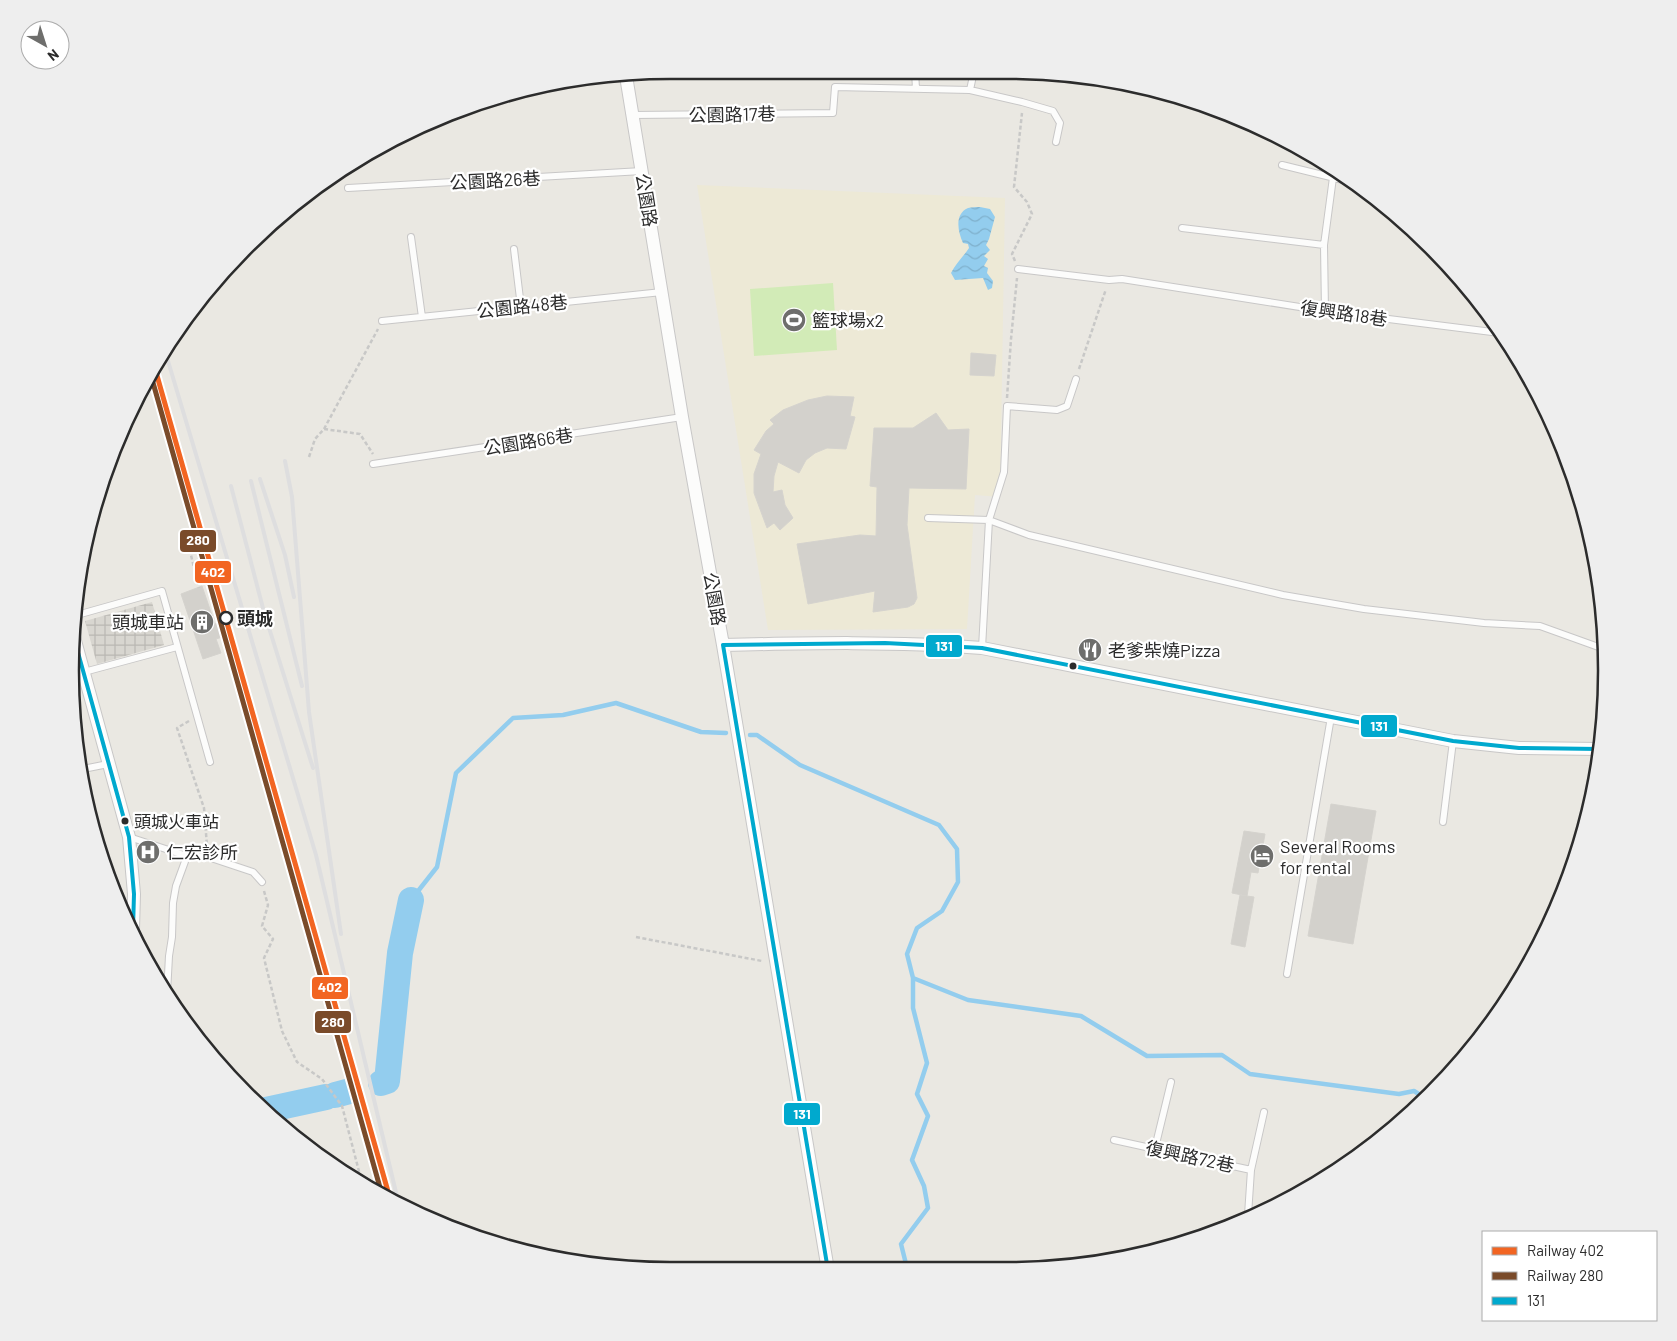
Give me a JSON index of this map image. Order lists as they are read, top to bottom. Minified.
{"streets":{"street":["公園路"],"lane":["公園路17巷","公園路26巷","公園路48巷","復興路18巷","公園路66巷","復興路72巷"]},"crossings":[["公園路17巷","公園路"],["公園路26巷","公園路"],["公園路","公園路48巷"],["公園路","公園路66巷"]],"places":{"sports":["籃球場x2"],"other":["頭城","頭城火車站"],"building":["頭城車站"],"restaurant":["老爹柴燒Pizza"],"hospital":["仁宏診所"],"hotel":["Several Rooms for rental"]},"lines":["rail line 402","rail line 280","transit line 131"],"legend":["Railway 402","Railway 280","131"],"north":"bottom right"}
